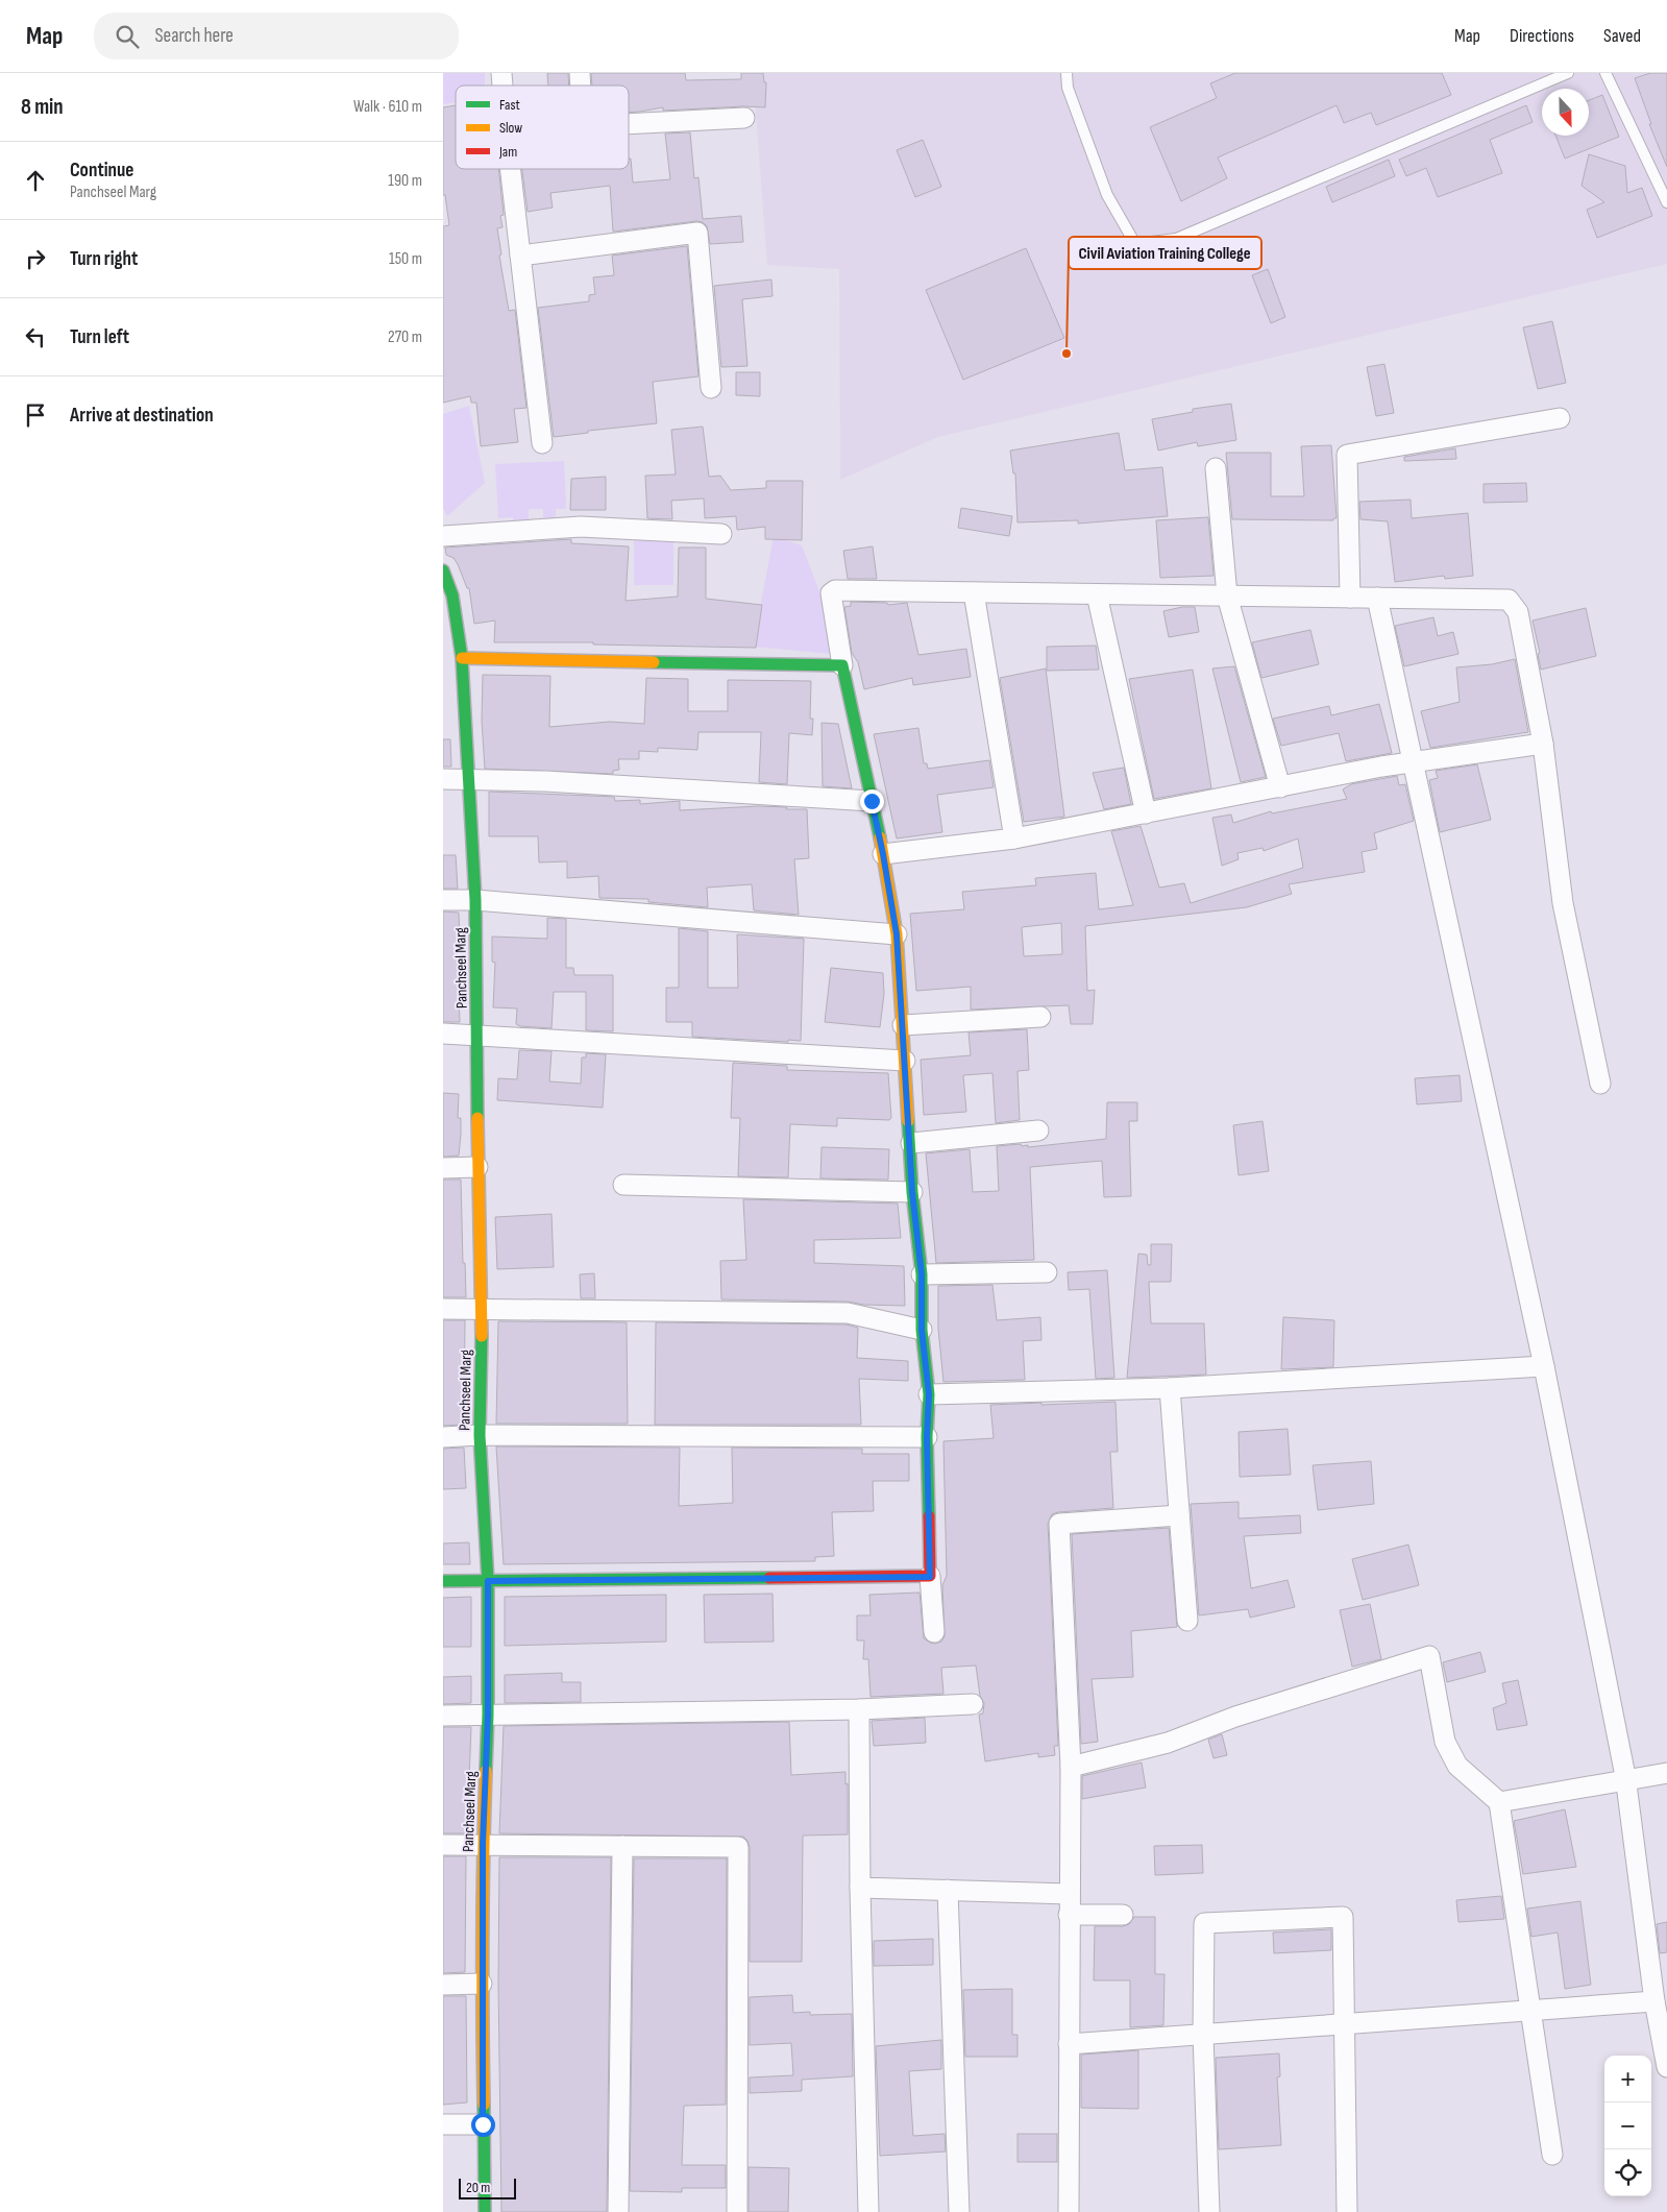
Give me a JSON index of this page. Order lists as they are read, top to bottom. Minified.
{"streets":{"street":["Panchseel Marg"]},"places":["Civil Aviation Training College"],"legend":["Fast","Slow","Jam"],"scale_bar":"20 m","north":"bottom","page":{"header":"Map","search":"Search here","nav":["Map","Directions","Saved"],"heading":["8 min","Walk · 610 m"],"list":[["Continue","Panchseel Marg","190 m"],["Turn right","150 m"],["Turn left","270 m"],"Arrive at destination"],"map_buttons":["+","−"],"scale":"20 m"}}
